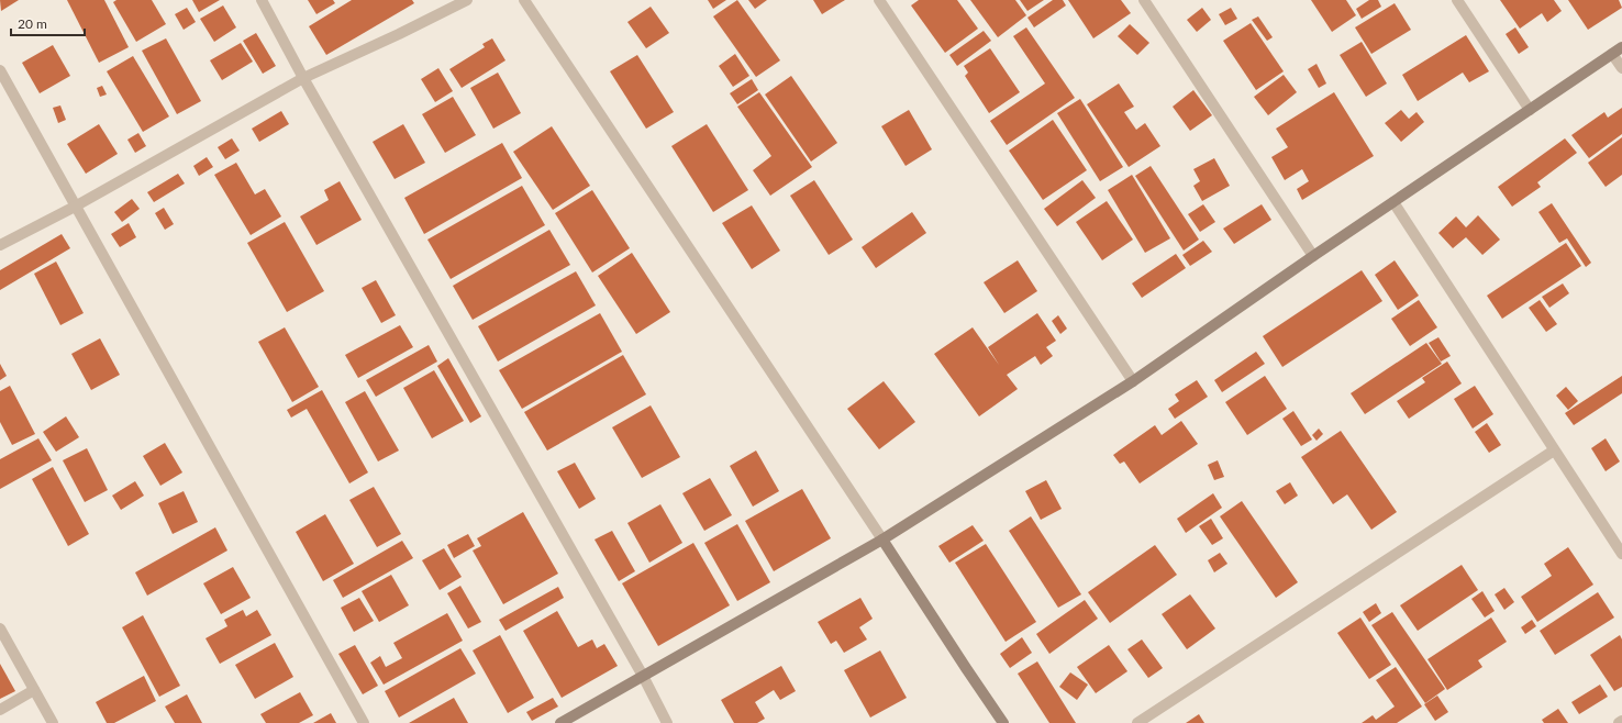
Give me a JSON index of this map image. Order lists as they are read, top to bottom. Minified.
{"scale_bar":"20 m"}
